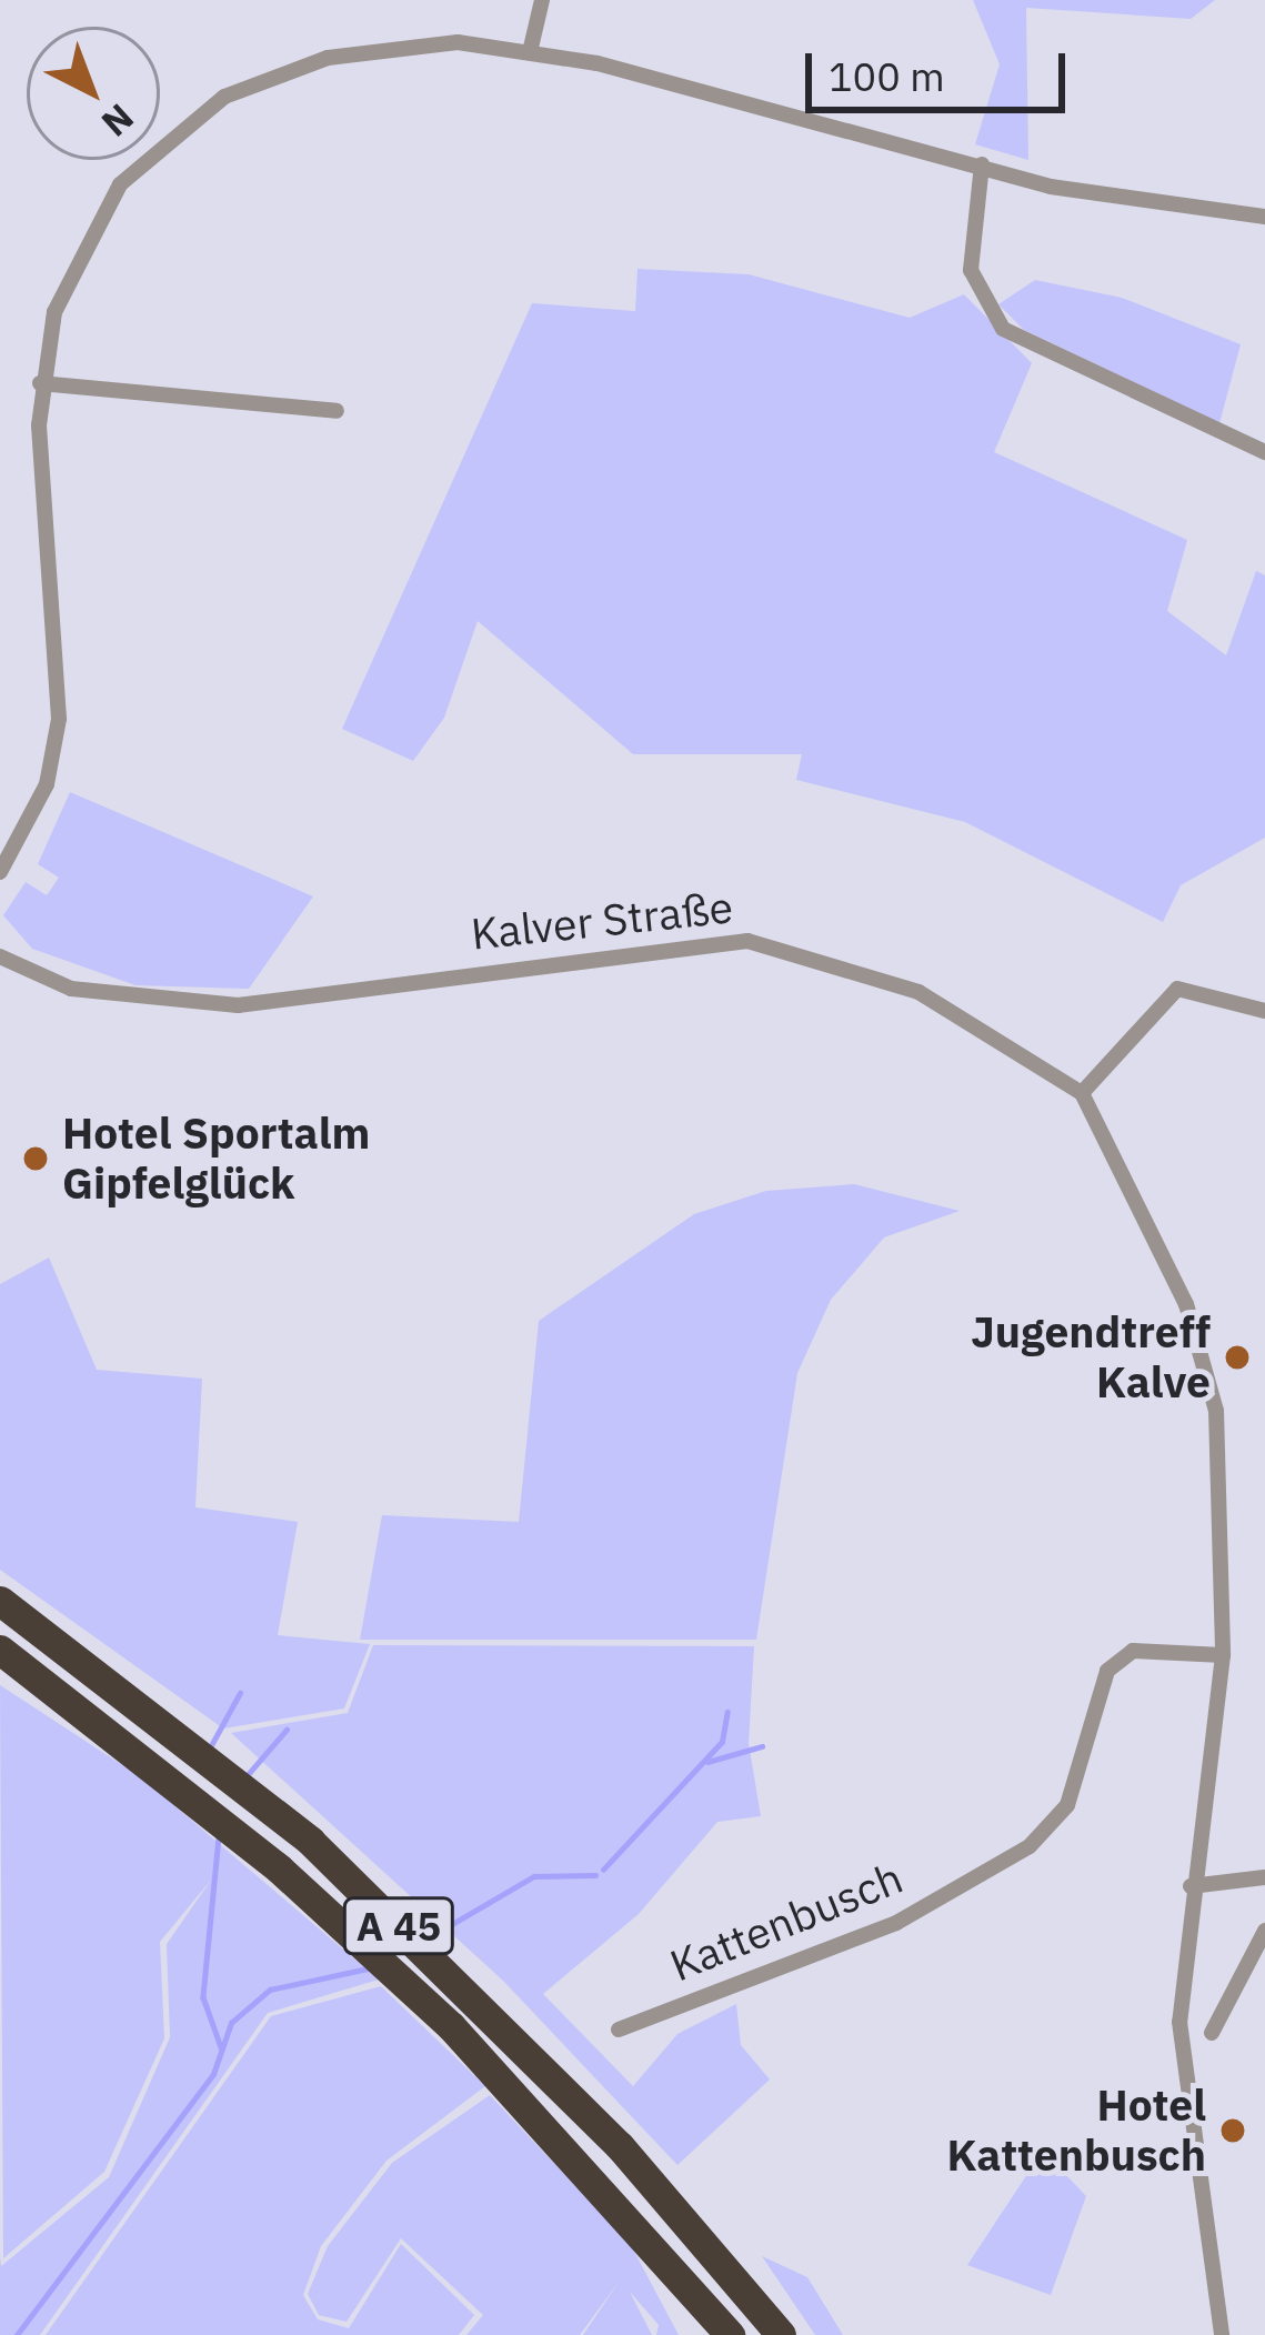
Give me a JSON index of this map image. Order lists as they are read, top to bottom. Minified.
{"streets":{"highway":["A 45"],"street":["Kalver Straße","Kattenbusch"]},"places":["Hotel Sportalm Gipfelglück","Jugendtreff Kalve","Hotel Kattenbusch"],"scale_bar":"100 m","north":"bottom right"}
